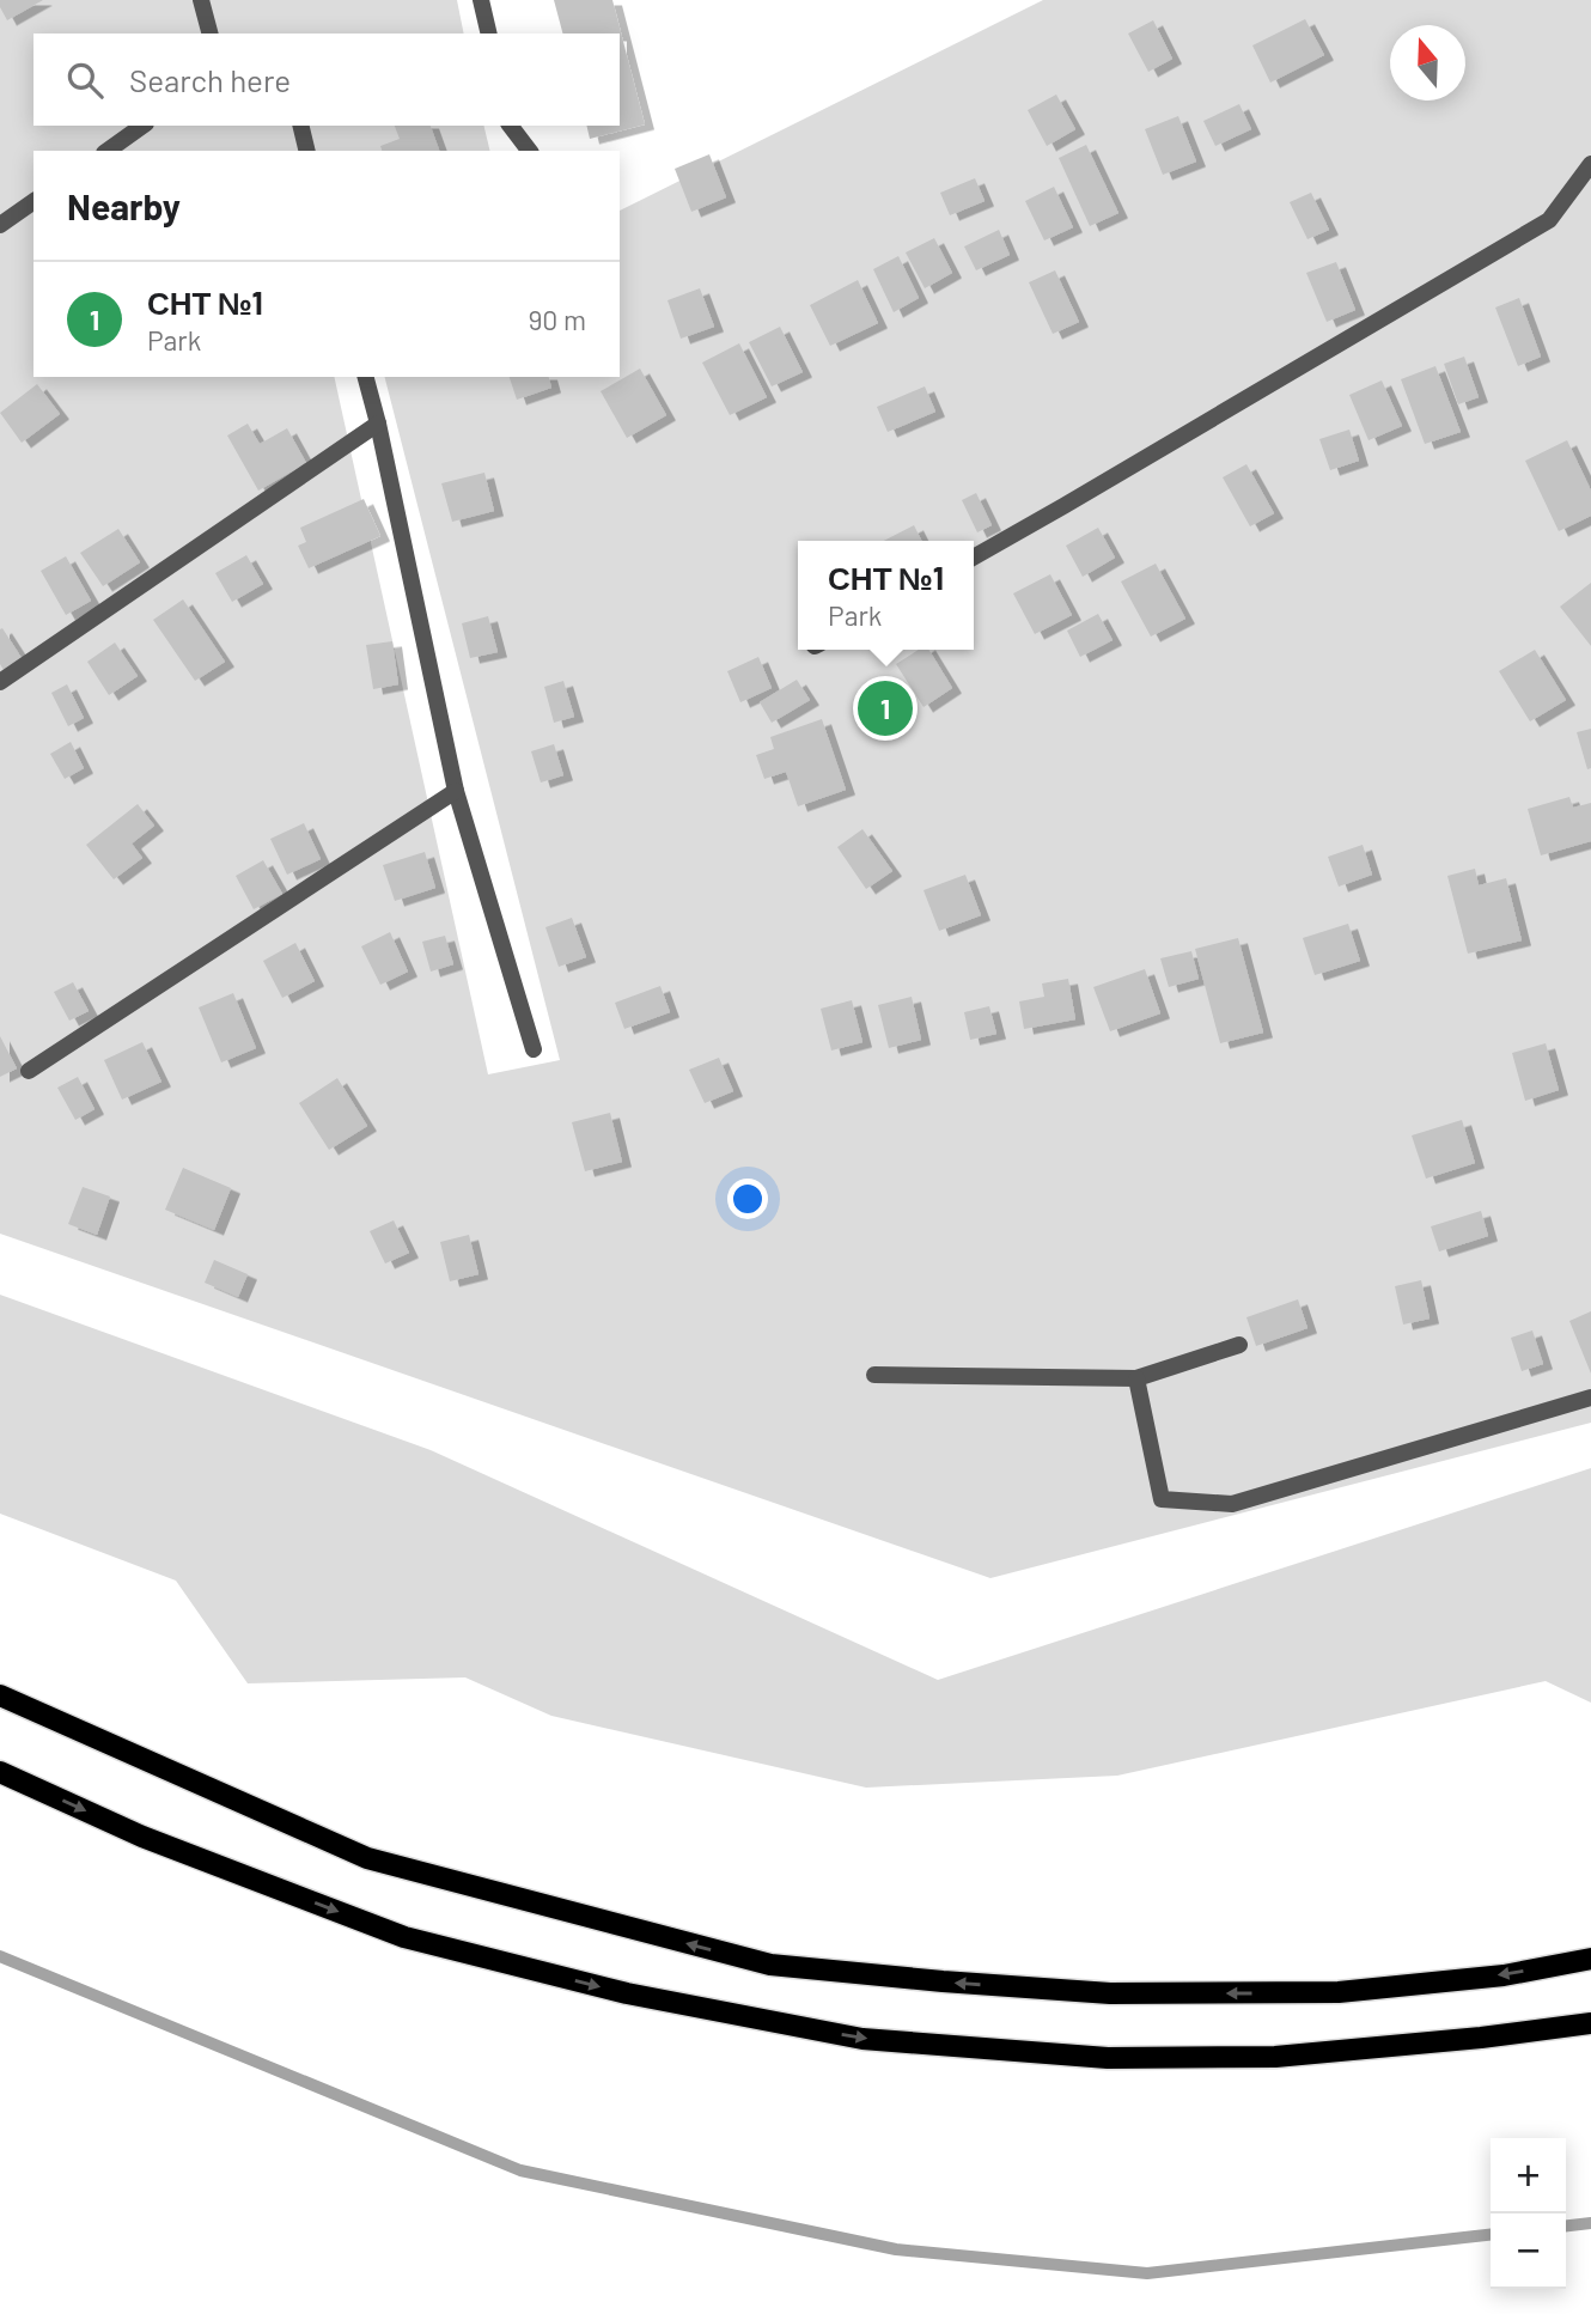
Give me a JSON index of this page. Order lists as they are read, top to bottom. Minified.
{"north":"top","page":{"search":"Search here","heading":"Nearby","list":[{"mark":"1","name":"СНТ №1","note":"Park","value":"90 m"}],"popup":["СНТ №1","Park"],"pins":"1","map_buttons":["+","−"]}}
